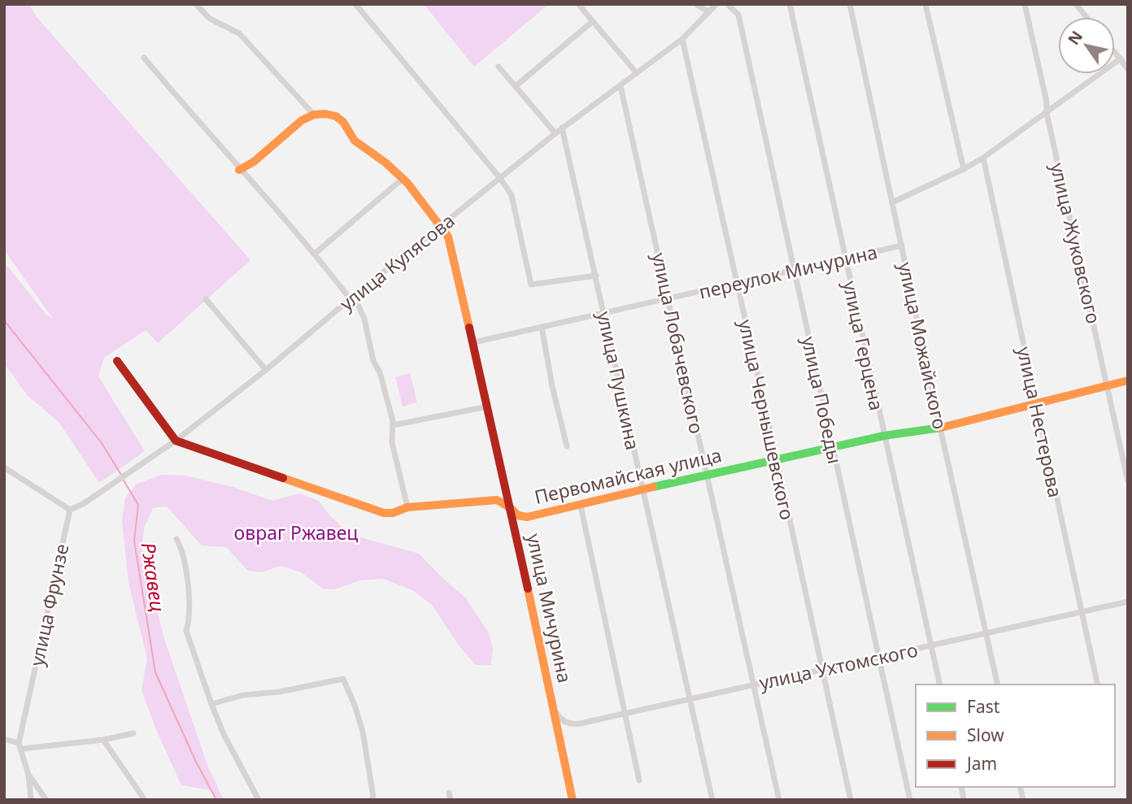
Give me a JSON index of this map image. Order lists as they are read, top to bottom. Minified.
{"streets":{"street":["улица Жуковского","улица Кулясова","переулок Мичурина","улица Лобачевского","улица Герцена","улица Можайского","улица Пушкина","улица Победы","улица Чернышевского","улица Нестерова","Первомайская улица","улица Фрунзе","улица Мичурина","улица Ухтомского"]},"crossings":[["улица Жуковского","Первомайская улица"],["улица Кулясова","улица Лобачевского"],["улица Кулясова","улица Пушкина"],["улица Кулясова","улица Чернышевского"],["улица Кулясова","Первомайская улица"],["улица Кулясова","улица Фрунзе"],["улица Кулясова","улица Мичурина"],["переулок Мичурина","улица Лобачевского"],["переулок Мичурина","улица Герцена"],["переулок Мичурина","улица Можайского"],["переулок Мичурина","улица Пушкина"],["переулок Мичурина","улица Победы"],["переулок Мичурина","улица Чернышевского"],["переулок Мичурина","улица Мичурина"],["улица Лобачевского","Первомайская улица"],["улица Лобачевского","улица Ухтомского"],["улица Герцена","Первомайская улица"],["улица Герцена","улица Ухтомского"],["улица Можайского","Первомайская улица"],["улица Можайского","улица Ухтомского"],["улица Пушкина","Первомайская улица"],["улица Пушкина","улица Ухтомского"],["улица Победы","Первомайская улица"],["улица Победы","улица Ухтомского"],["улица Чернышевского","Первомайская улица"],["улица Чернышевского","улица Ухтомского"],["улица Нестерова","Первомайская улица"],["улица Нестерова","улица Ухтомского"],["Первомайская улица","улица Мичурина"],["улица Мичурина","улица Ухтомского"]],"water":["Ржавец"],"parks":["овраг Ржавец"],"legend":["Fast","Slow","Jam"],"north":"top left"}
